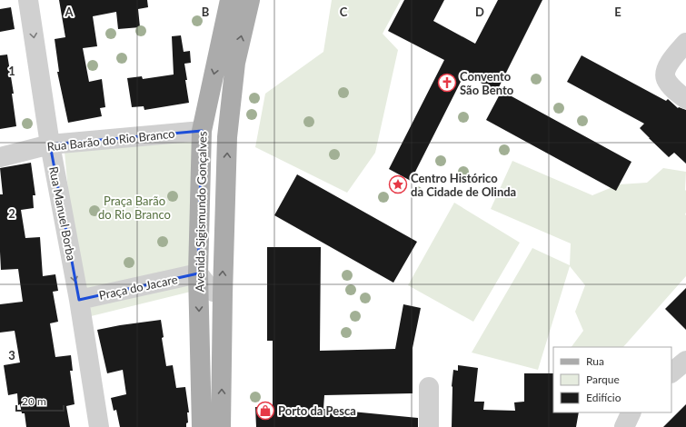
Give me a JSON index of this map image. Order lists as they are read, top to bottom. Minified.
{"streets":{"main road":["Avenida Sigismundo Gonçalves"],"street":["Rua Barão do Rio Branco","Rua Manuel Borba","Praça do Jacare"]},"crossings":[["Rua Barão do Rio Branco","Avenida Sigismundo Gonçalves"],["Rua Barão do Rio Branco","Rua Manuel Borba"],["Avenida Sigismundo Gonçalves","Praça do Jacare"],["Rua Manuel Borba","Praça do Jacare"]],"one_way":["Rua Manuel Borba"],"parks":["Praça Barão do Rio Branco"],"places":{"church":["Convento São Bento"],"place":["Centro Histórico da Cidade de Olinda"],"shop":["Porto da Pesca"]},"legend":["Rua","Parque","Edifício"],"scale_bar":"20 m","grid":{"columns":["A","B","C","D","E"],"rows":["1","2","3"]}}
